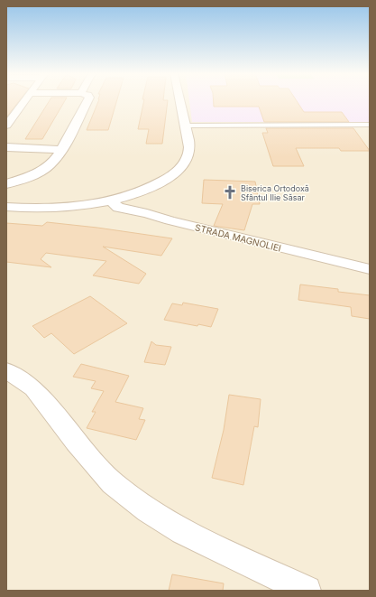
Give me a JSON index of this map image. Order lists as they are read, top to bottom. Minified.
{"streets":{"street":["STRADA MAGNOLIEI"]},"places":{"church":["Biserica Ortodoxă Sfântul Ilie Săsar"]}}
